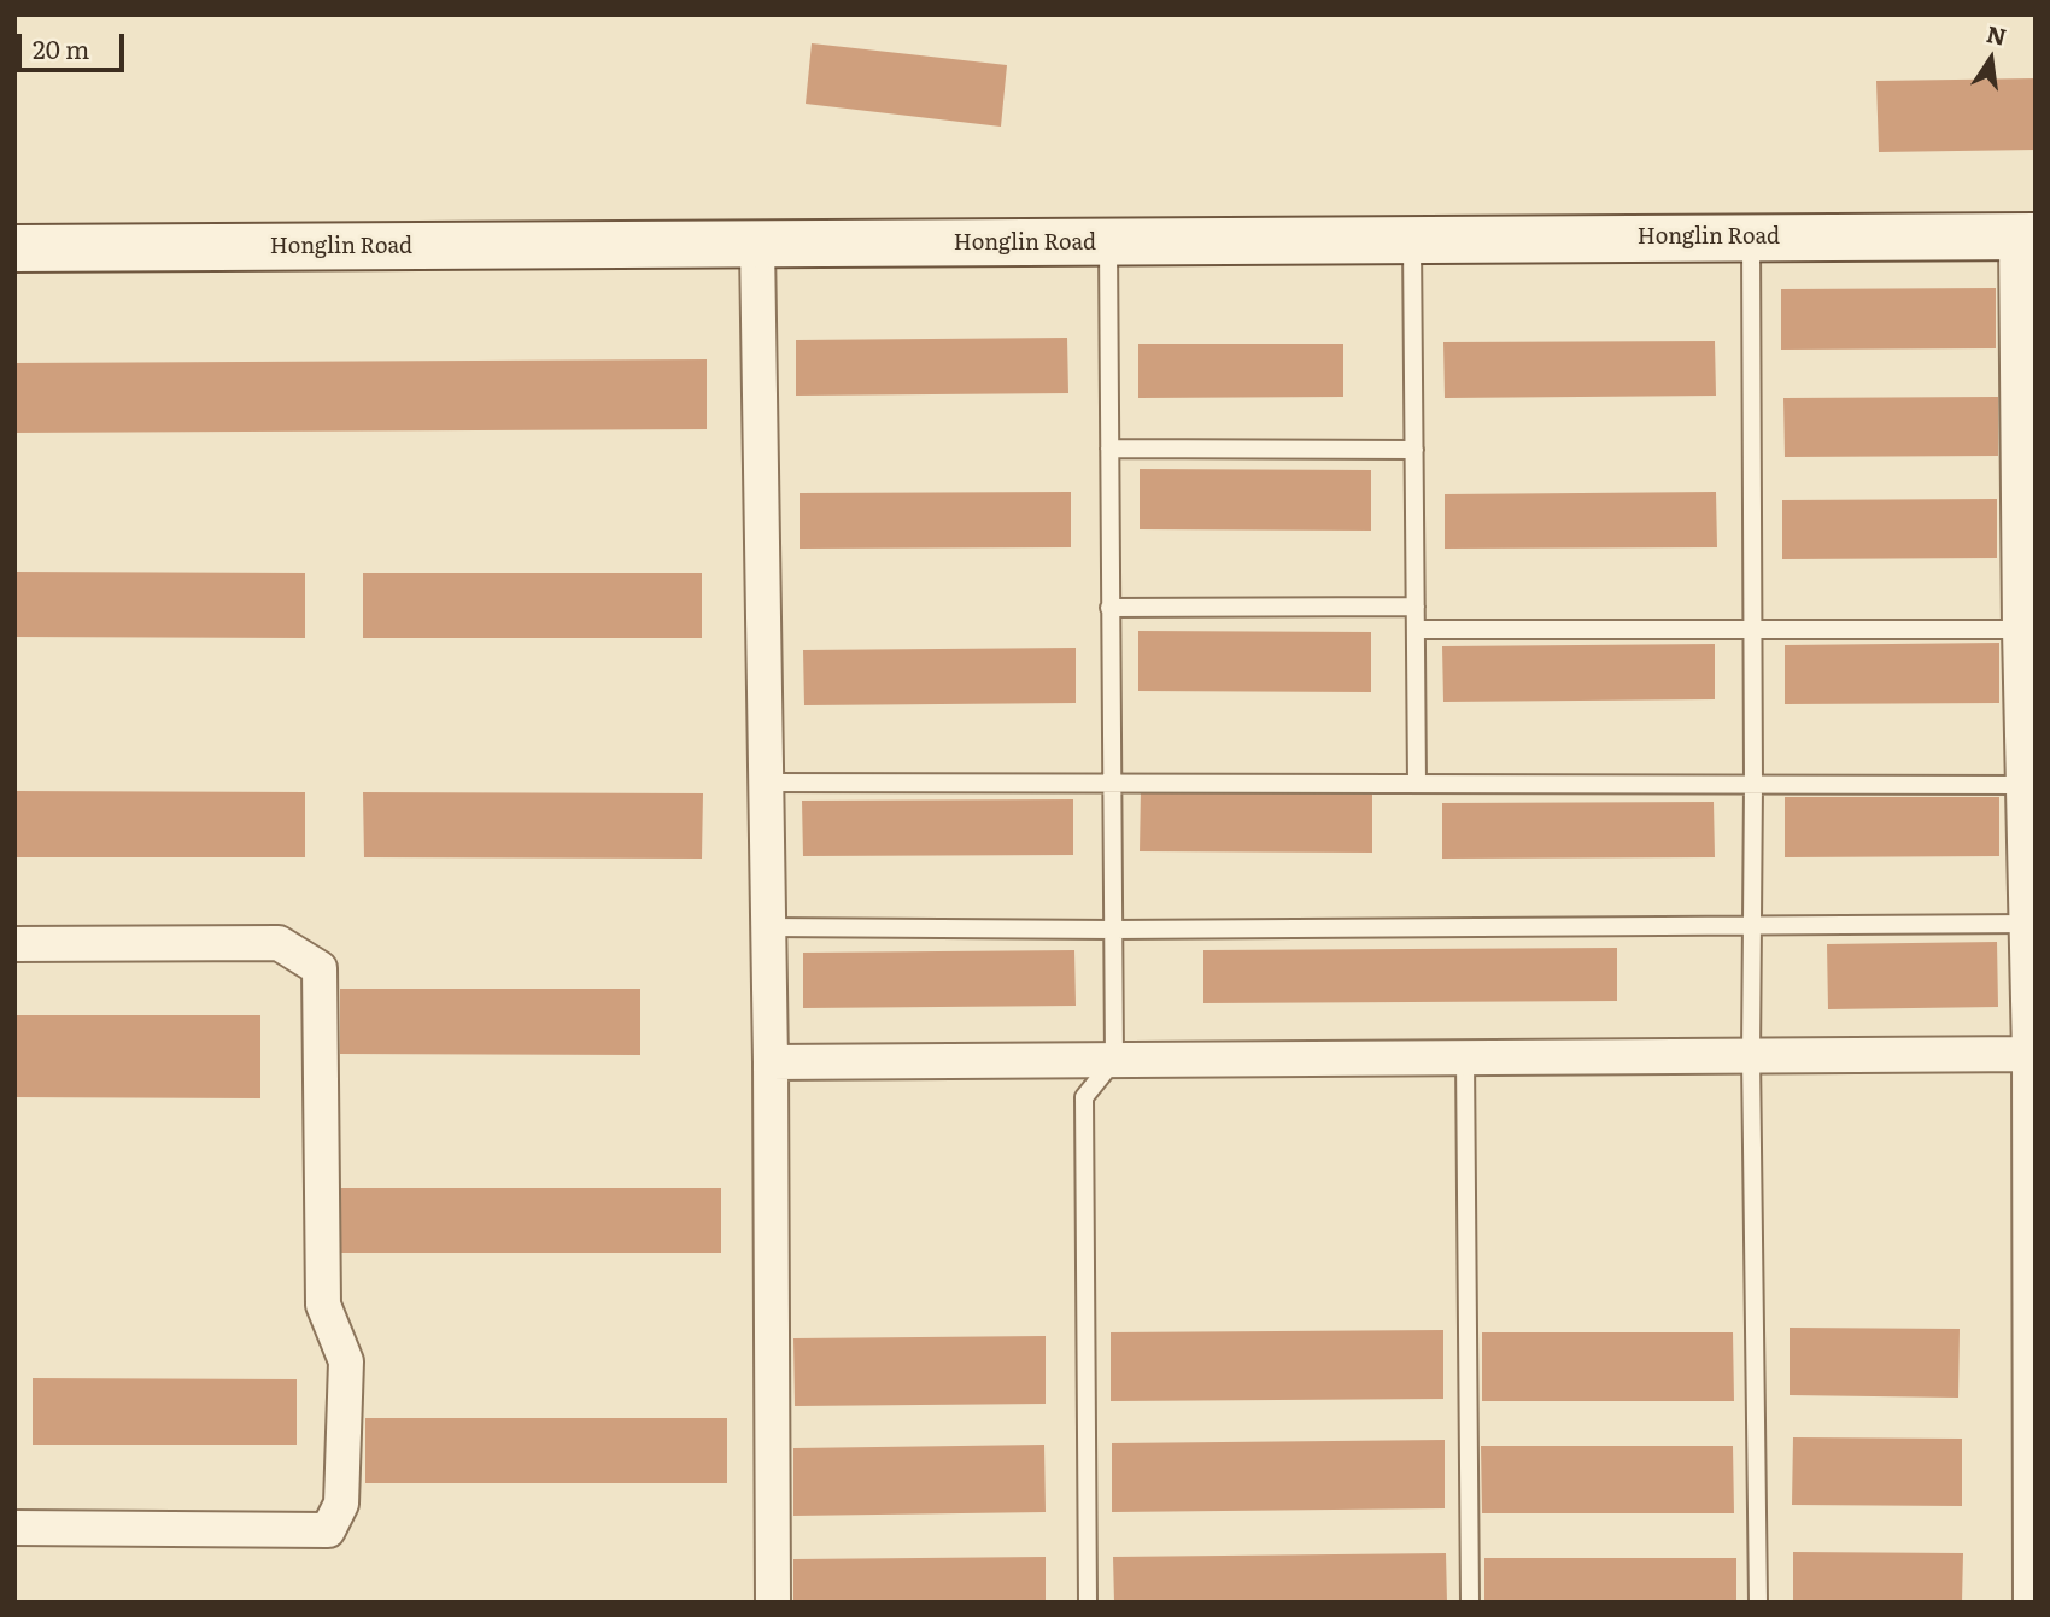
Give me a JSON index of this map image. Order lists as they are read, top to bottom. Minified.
{"streets":{"street":["Honglin Road"]},"scale_bar":"20 m","north":"top"}
